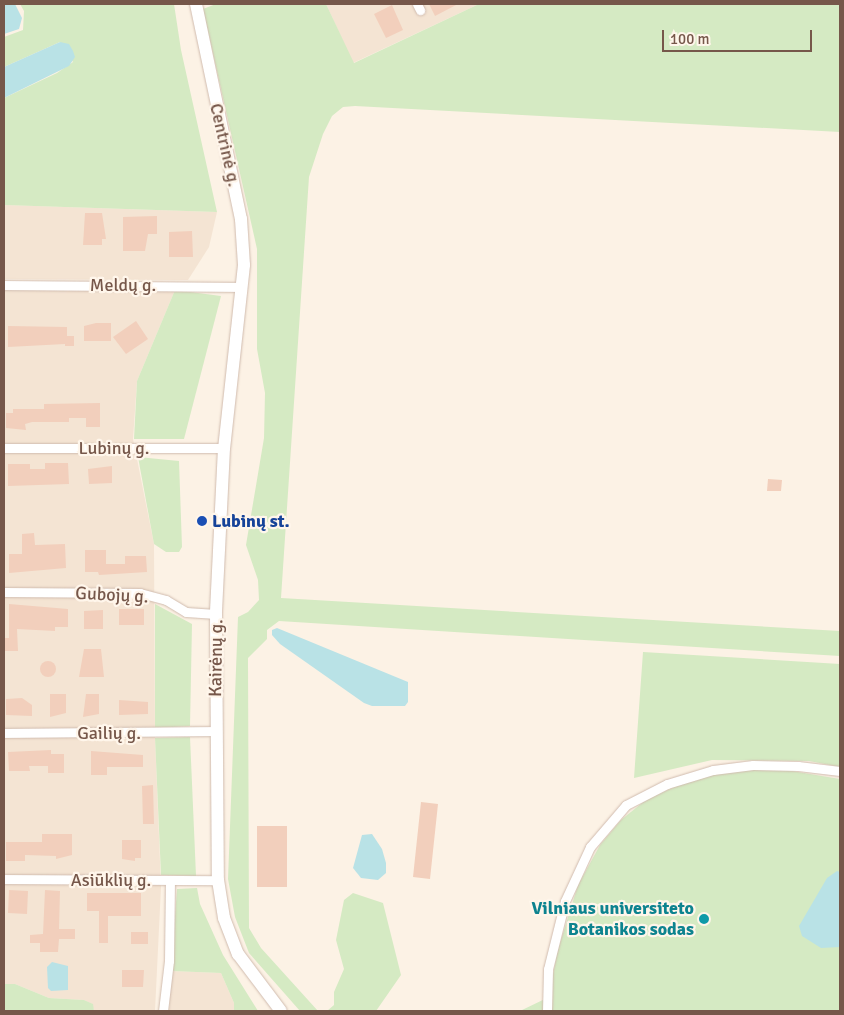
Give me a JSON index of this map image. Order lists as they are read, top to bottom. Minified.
{"streets":{"main road":["Centrinė g.","Kairėnų g."],"street":["Meldų g.","Lubinų g.","Gubojų g.","Gailių g.","Asiūklių g."]},"crossings":[["Centrinė g.","Meldų g."],["Centrinė g.","Kairėnų g."],["Meldų g.","Kairėnų g."],["Lubinų g.","Kairėnų g."],["Gubojų g.","Kairėnų g."],["Kairėnų g.","Gailių g."],["Kairėnų g.","Asiūklių g."]],"places":["Lubinų st.","Vilniaus universiteto Botanikos sodas"],"scale_bar":"100 m"}
